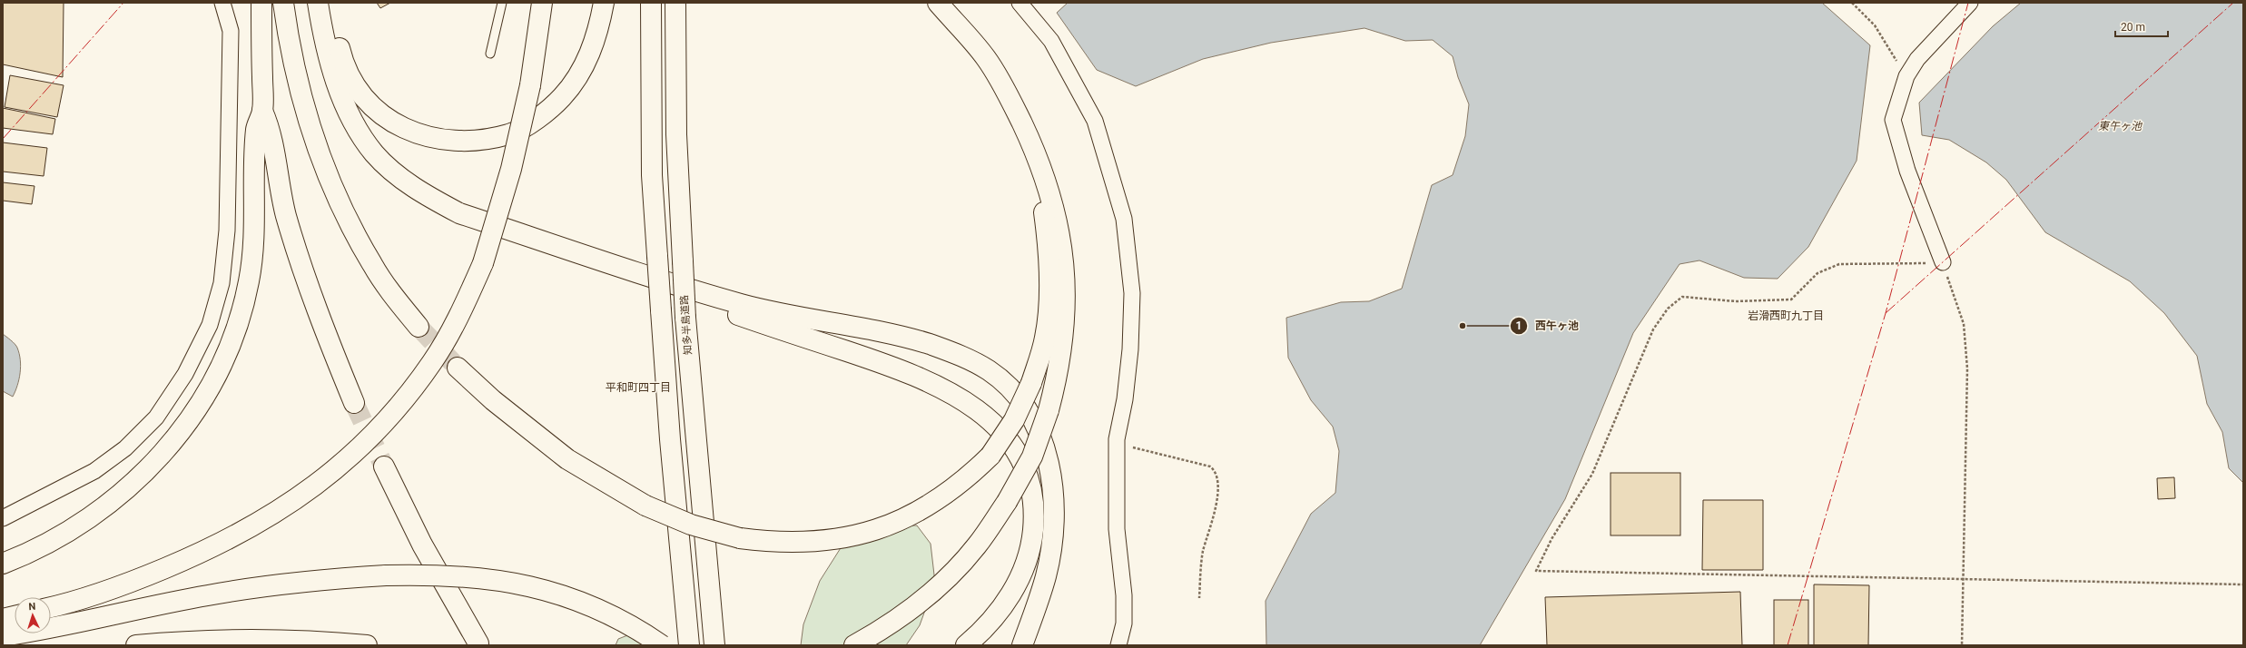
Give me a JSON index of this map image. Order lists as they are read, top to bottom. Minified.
{"streets":{"highway":["知多半島道路"]},"districts":["岩滑西町九丁目","平和町四丁目"],"water":["東午ヶ池"],"places":["西午ヶ池"],"scale_bar":"20 m","north":"top"}
